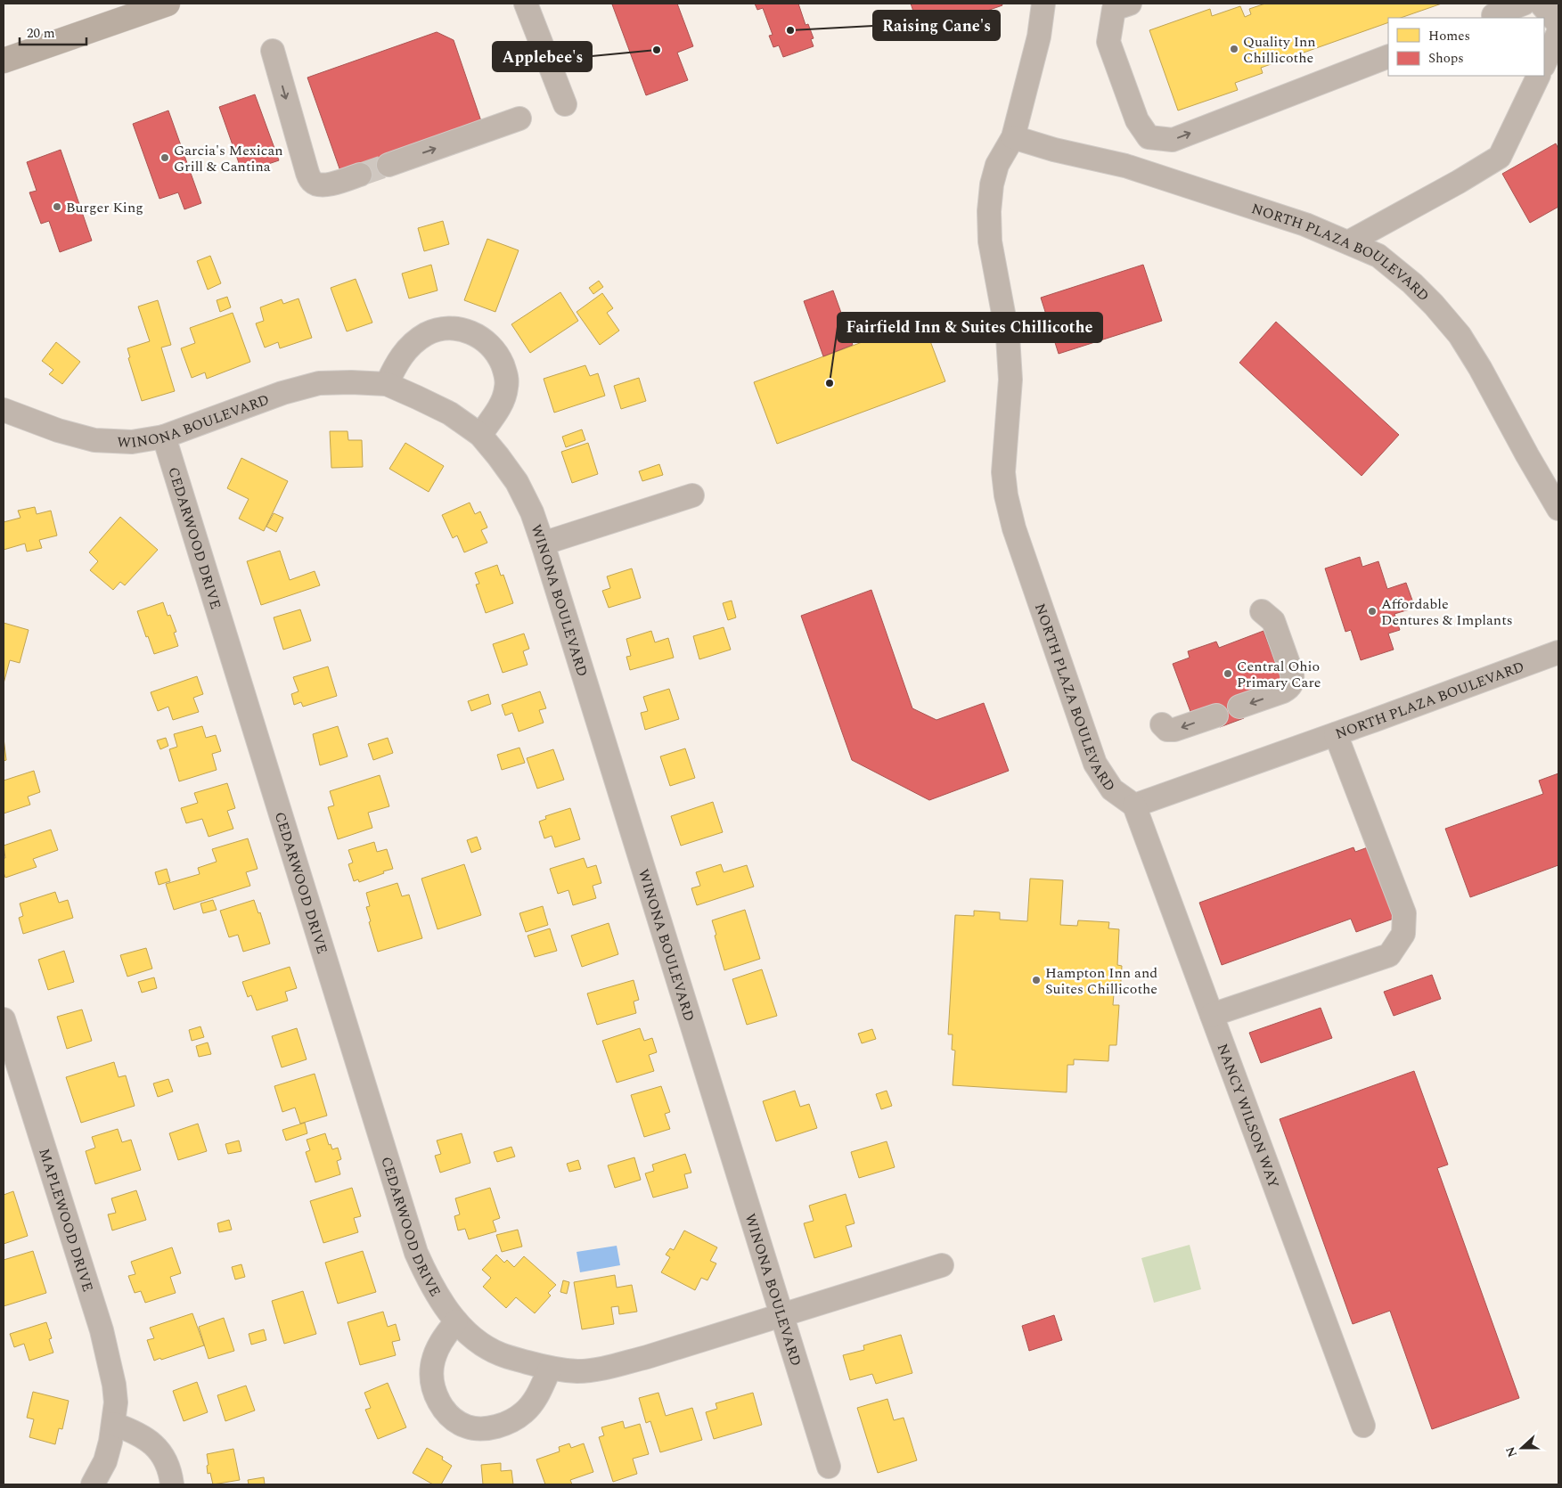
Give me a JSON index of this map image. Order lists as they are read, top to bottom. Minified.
{"streets":{"street":["NORTH PLAZA BOULEVARD","WINONA BOULEVARD","CEDARWOOD DRIVE","NANCY WILSON WAY","MAPLEWOOD DRIVE"]},"crossings":[["NORTH PLAZA BOULEVARD","NANCY WILSON WAY"],["WINONA BOULEVARD","CEDARWOOD DRIVE"]],"places":["Raising Cane's","Quality Inn Chillicothe","Applebee's","Garcia's Mexican Grill & Cantina","Burger King","Fairfield Inn & Suites Chillicothe","Affordable Dentures & Implants","Central Ohio Primary Care","Hampton Inn and Suites Chillicothe"],"legend":["Homes","Shops"],"scale_bar":"20 m","north":"left"}
